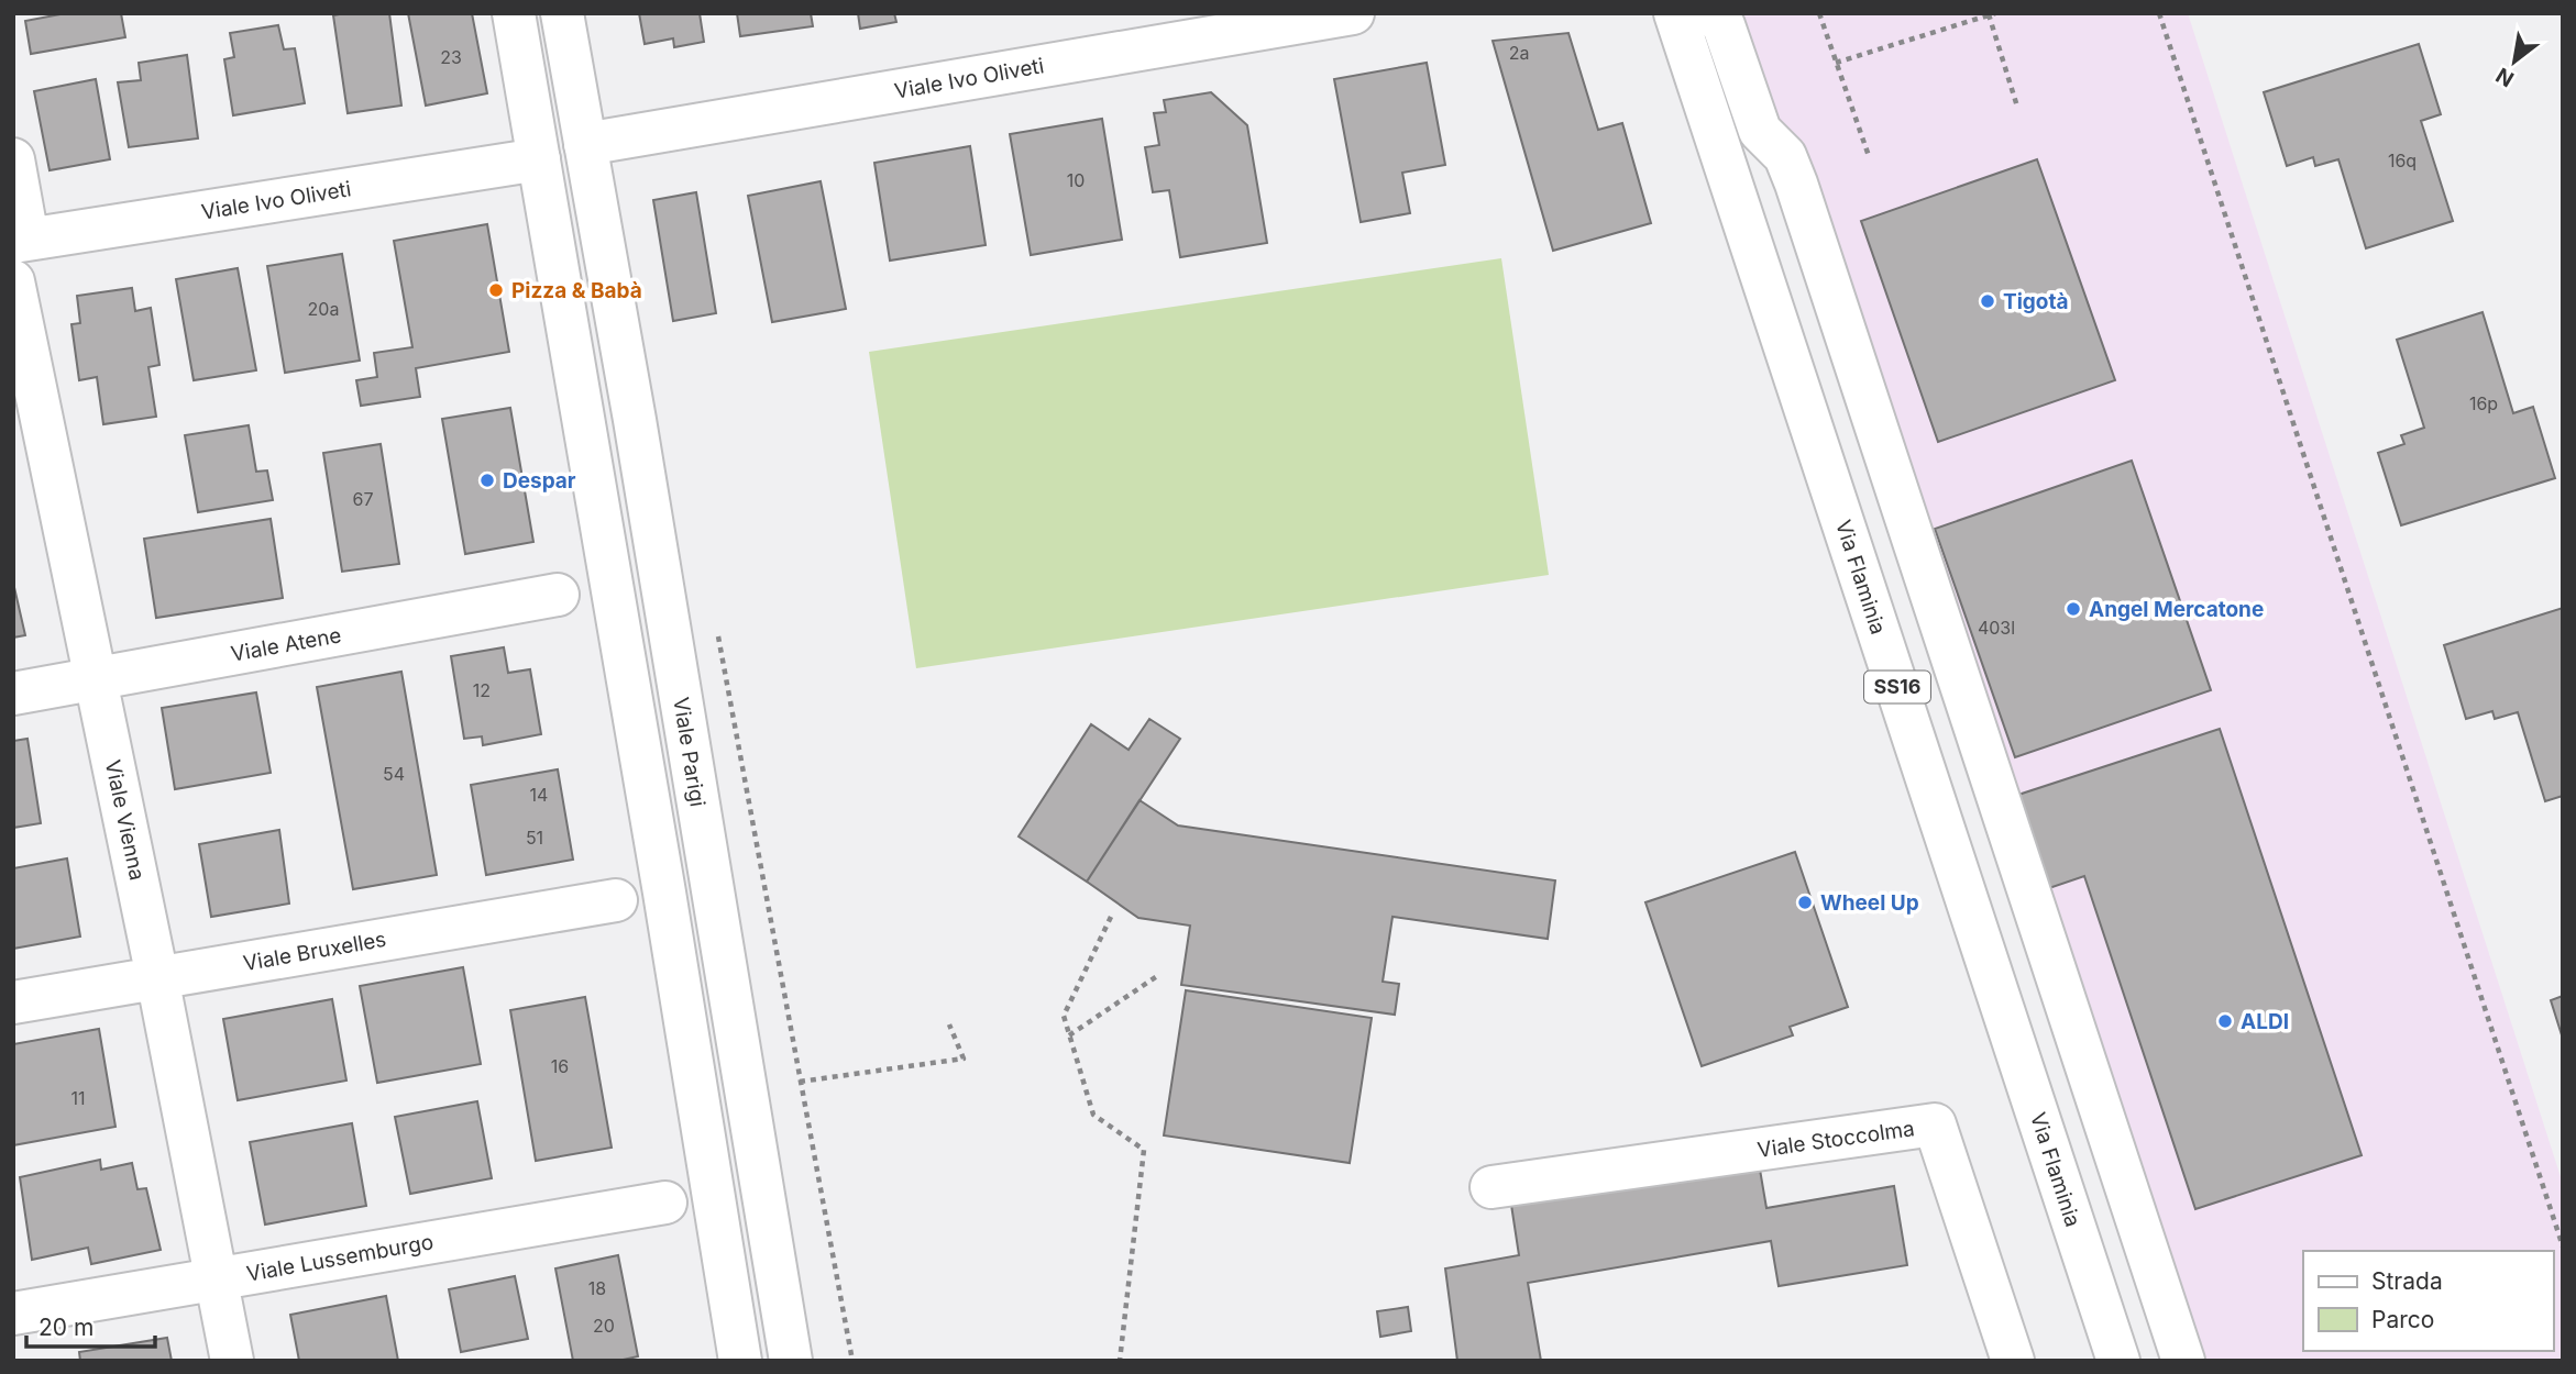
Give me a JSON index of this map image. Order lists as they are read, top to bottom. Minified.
{"streets":{"street":["Viale Ivo Oliveti","Via Flaminia","Viale Atene","SS16","Viale Parigi","Viale Vienna","Viale Bruxelles","Viale Stoccolma","Viale Lussemburgo"]},"crossings":[["Viale Ivo Oliveti","Viale Parigi"],["Viale Atene","Viale Vienna"],["Viale Vienna","Viale Bruxelles"],["Viale Vienna","Viale Lussemburgo"]],"places":["Pizza & Babà","Tigotà","Despar","Angel Mercatone","Wheel Up","ALDI"],"house_numbers":["2a","23","16q","10","20a","16p","67","403l","12","54","14","51","16","11","18","20"],"legend":["Strada","Parco"],"scale_bar":"20 m","north":"bottom left"}
